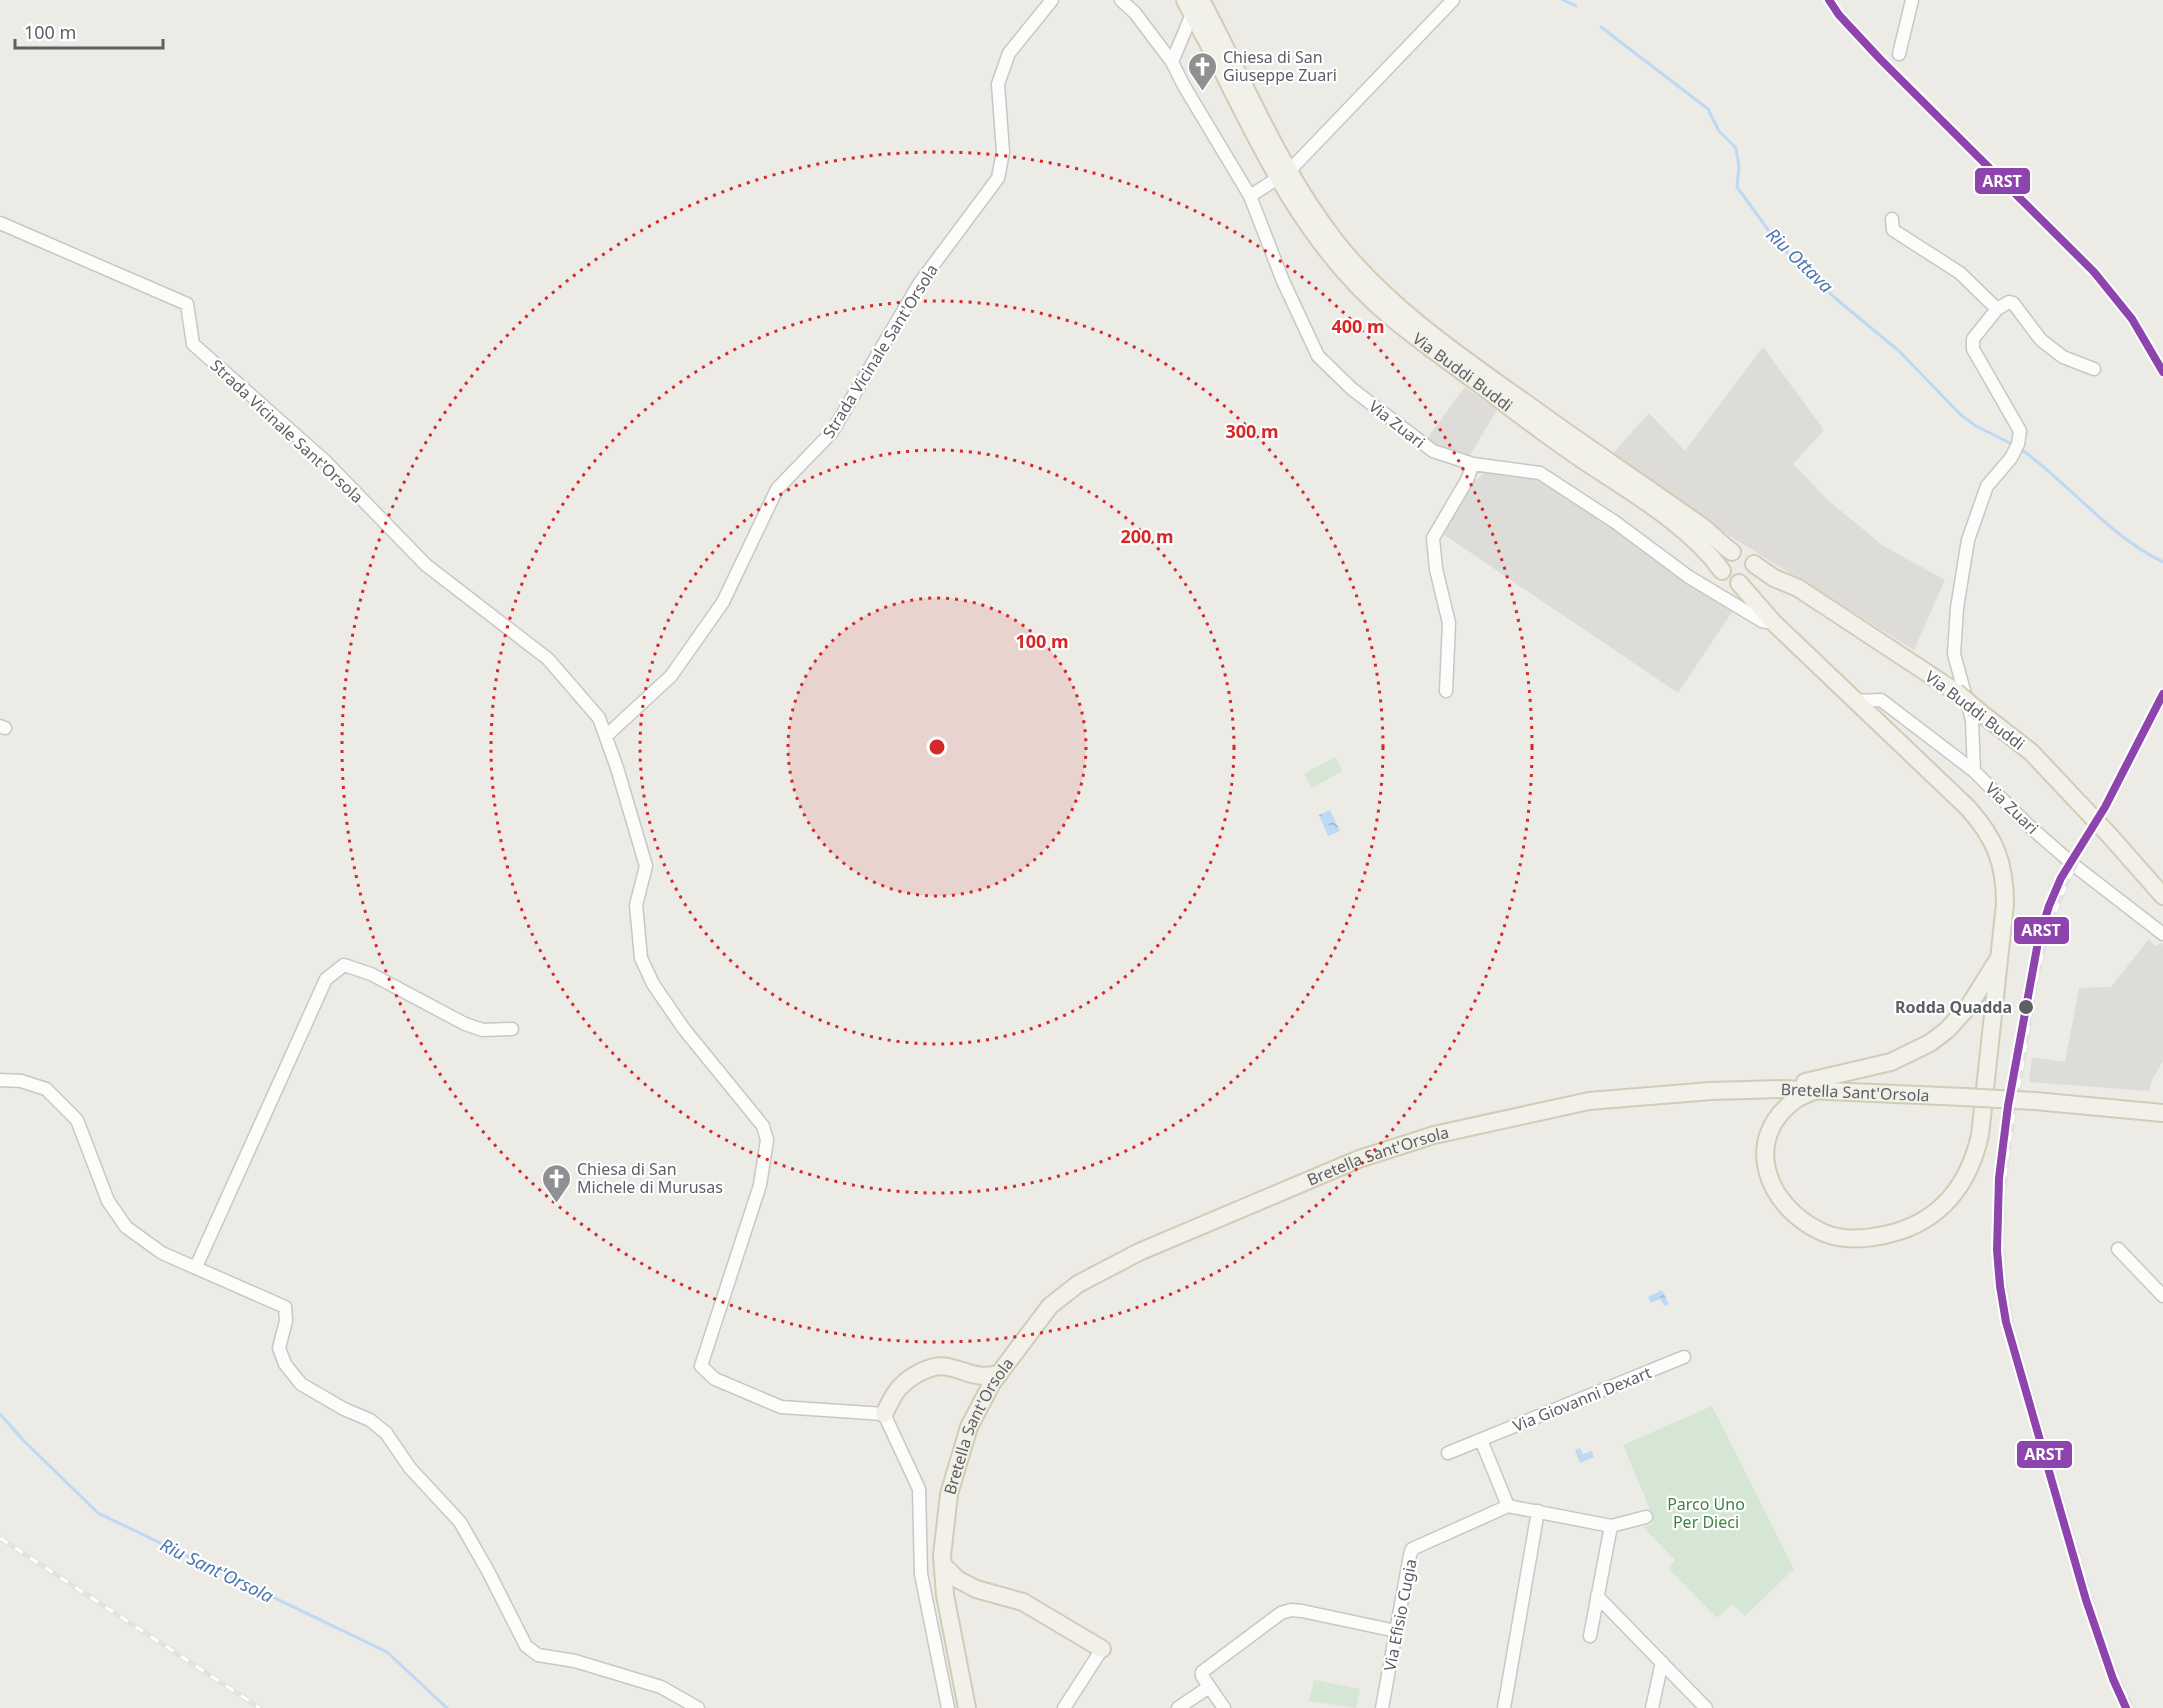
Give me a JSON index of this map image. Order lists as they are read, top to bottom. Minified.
{"streets":{"main road":["Via Buddi Buddi","Bretella Sant'Orsola"],"street":["Strada Vicinale Sant'Orsola","Via Zuari","Via Giovanni Dexart","Via Efisio Cugia"]},"water":["Riu Ottava","Riu Sant'Orsola"],"parks":["Parco Uno Per Dieci"],"places":{"church":["Chiesa di San Giuseppe Zuari","Chiesa di San Michele di Murusas"],"other":["Rodda Quadda"]},"lines":["transit line ARST"],"scale_bar":"100 m","rings":["400 m","300 m","200 m","100 m"]}
